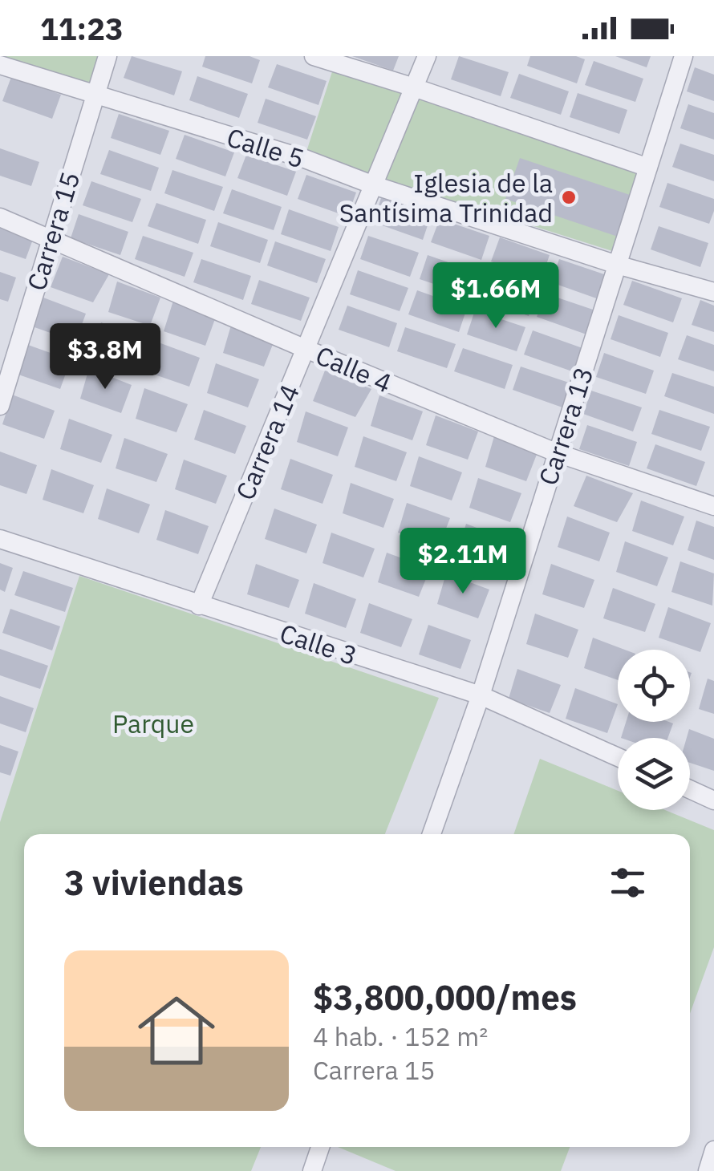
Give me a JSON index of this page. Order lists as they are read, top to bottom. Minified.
{"streets":{"street":["Calle 5","Carrera 15","Calle 4","Carrera 13","Carrera 14","Calle 3"]},"crossings":[["Calle 5","Carrera 15"],["Calle 5","Carrera 13"],["Calle 5","Carrera 14"],["Carrera 15","Calle 4"],["Calle 4","Carrera 13"],["Calle 4","Carrera 14"],["Carrera 13","Calle 3"],["Carrera 14","Calle 3"]],"parks":["Parque"],"places":["Iglesia de la Santísima Trinidad"],"page":{"status":"11:23","price":["$1.66M","$3.8M","$2.11M"],"heading":"3 viviendas","list":[{"name":"$3,800,000/mes","note":"4 hab. · 152 m² · Carrera 15"}]}}
